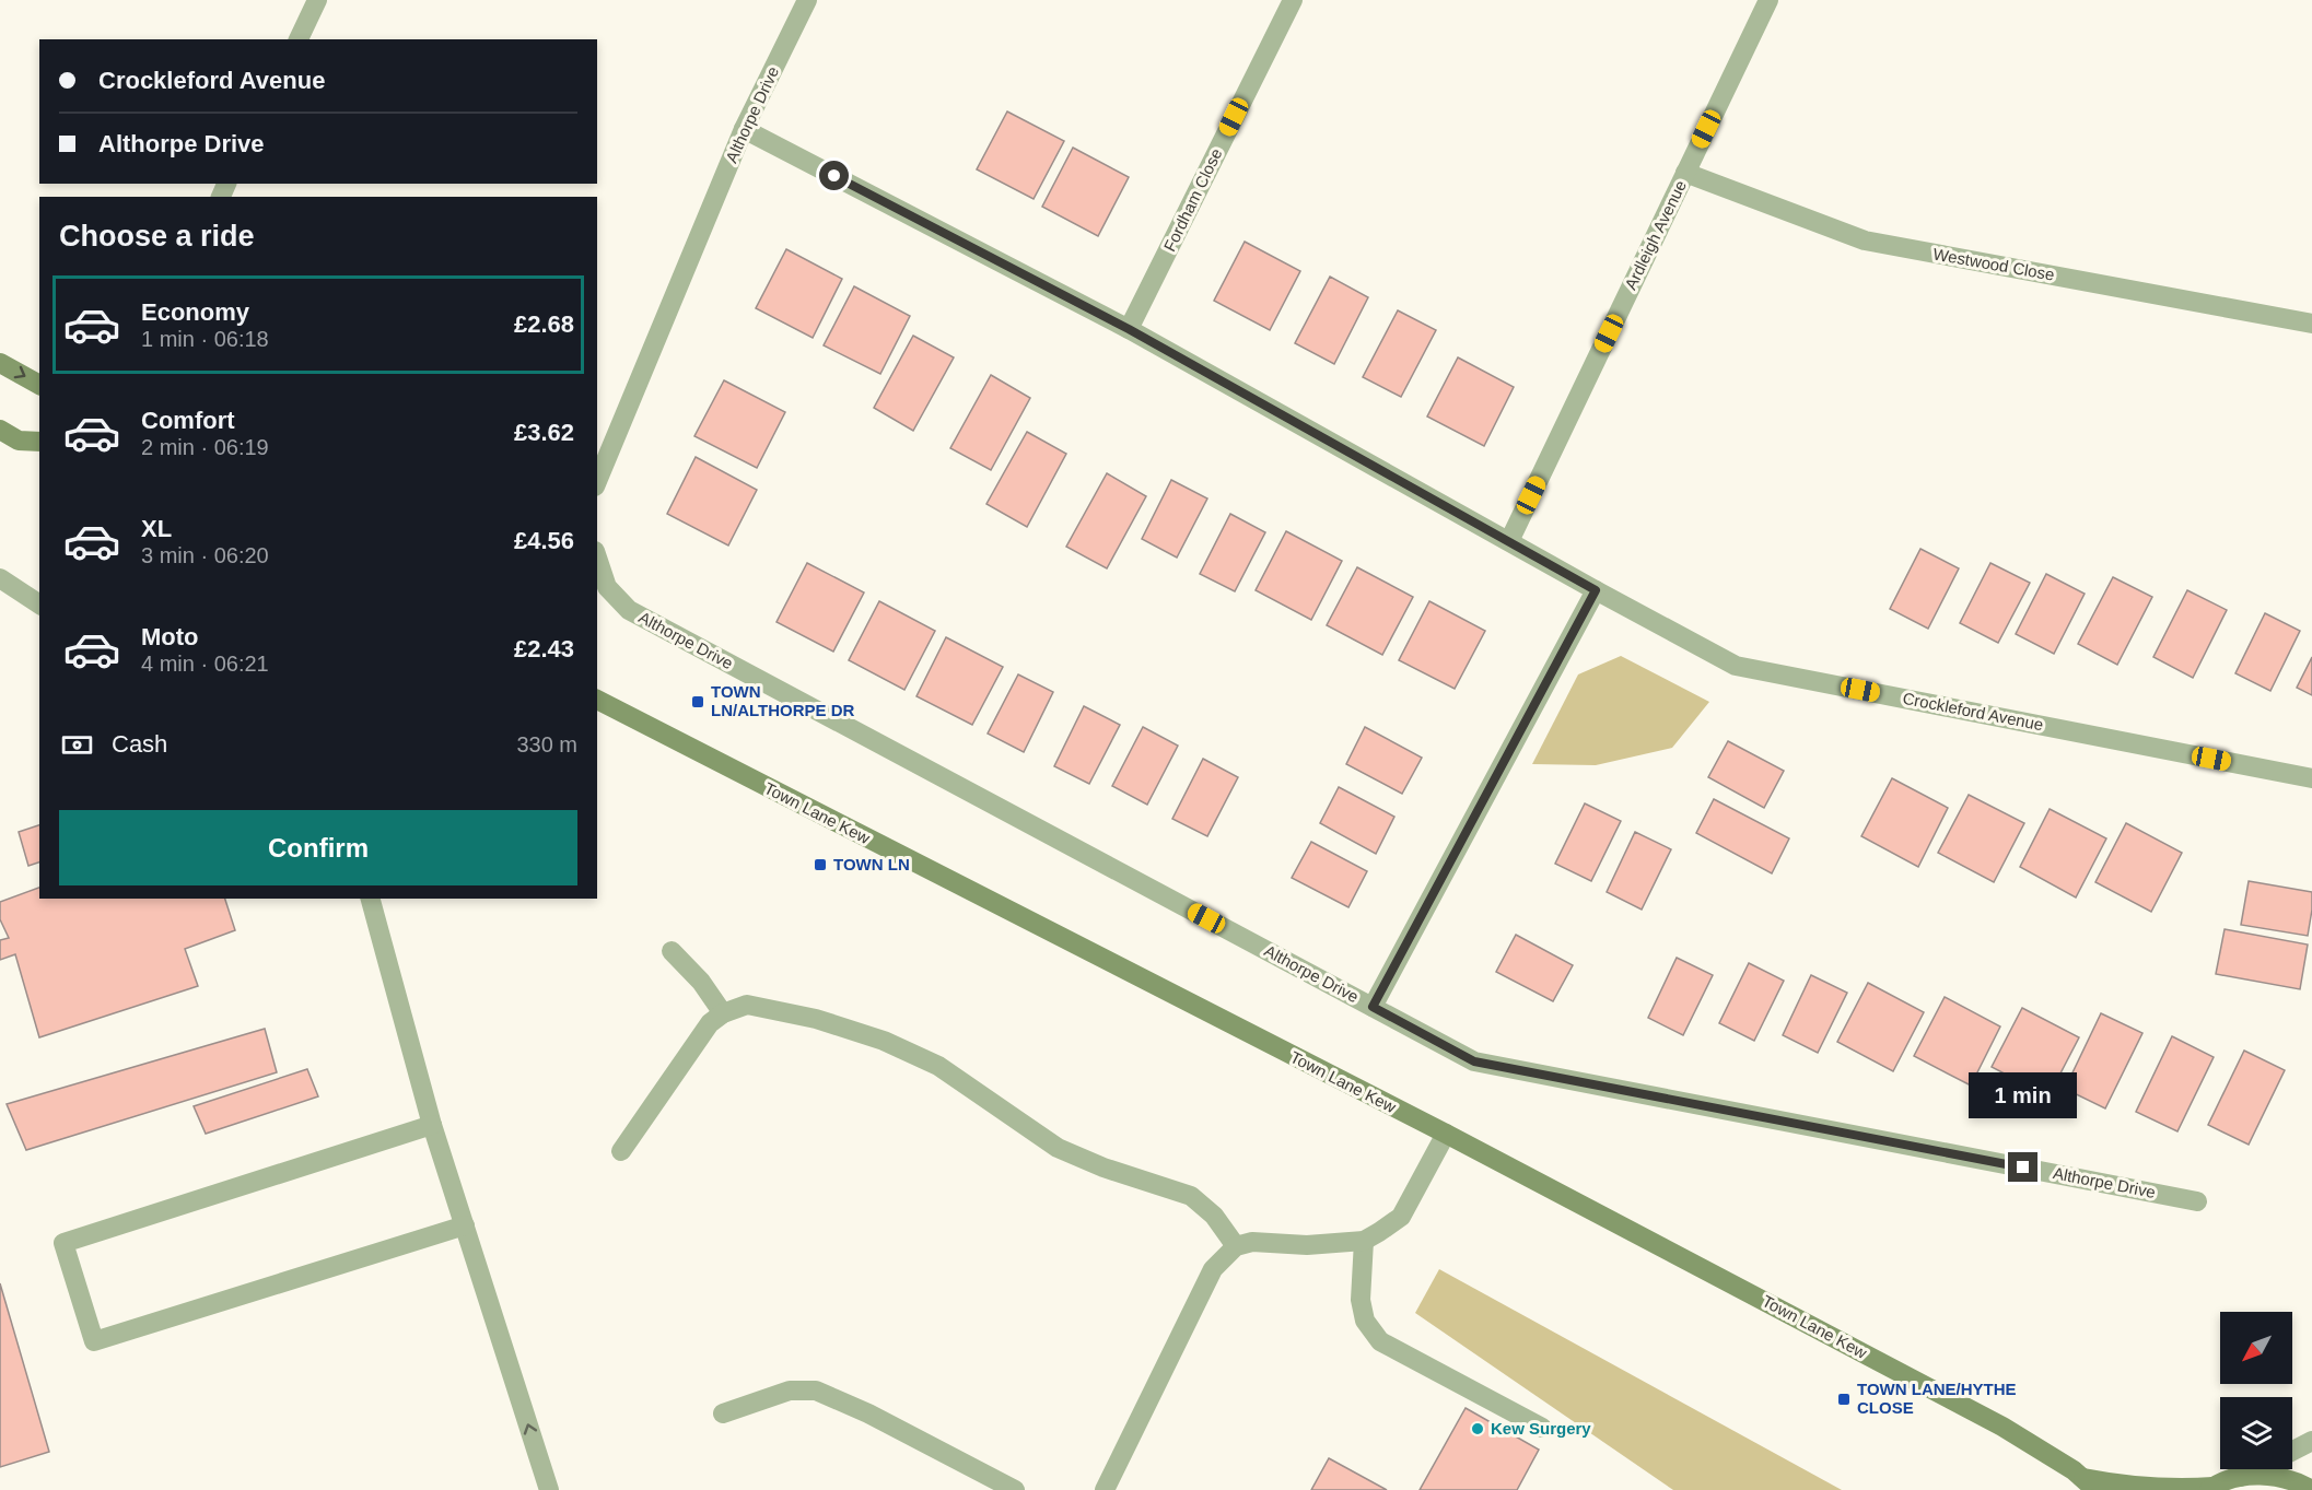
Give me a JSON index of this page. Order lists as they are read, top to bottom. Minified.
{"streets":{"street":["Althorpe Drive","Fordham Close","Ardleigh Avenue","Westwood Close","Crockleford Avenue","Town Lane Kew"]},"crossings":[["Althorpe Drive","Crockleford Avenue"],["Fordham Close","Crockleford Avenue"],["Ardleigh Avenue","Westwood Close"],["Ardleigh Avenue","Crockleford Avenue"]],"places":{"transit":["TOWN LN/ALTHORPE DR","TOWN LN","TOWN LANE/HYTHE CLOSE"],"other":["Kew Surgery"]},"north":"bottom left","page":{"banner":["Crockleford Avenue","Althorpe Drive"],"heading":"Choose a ride","list":[{"name":"Economy","note":"1 min · 06:18","value":"£2.68"},{"name":"Comfort","note":"2 min · 06:19","value":"£3.62"},{"name":"XL","note":"3 min · 06:20","value":"£4.56"},{"name":"Moto","note":"4 min · 06:21","value":"£2.43"}],"pay":["Cash","330 m"],"buttons":"Confirm","bubble":"1 min"}}
